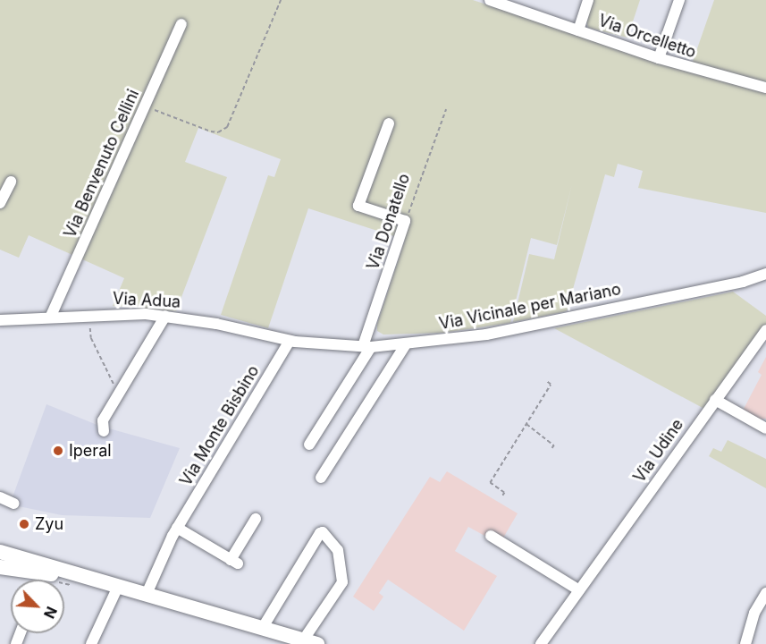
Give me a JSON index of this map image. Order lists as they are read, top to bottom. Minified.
{"streets":{"street":["Via Orcelletto","Via Benvenuto Cellini","Via Donatello","Via Adua","Via Vicinale per Mariano","Via Monte Bisbino","Via Udine"]},"crossings":[["Via Benvenuto Cellini","Via Adua"],["Via Donatello","Via Vicinale per Mariano"],["Via Adua","Via Vicinale per Mariano"],["Via Adua","Via Monte Bisbino"],["Via Vicinale per Mariano","Via Monte Bisbino"]],"places":["Iperal","Zyu"],"north":"bottom right"}
